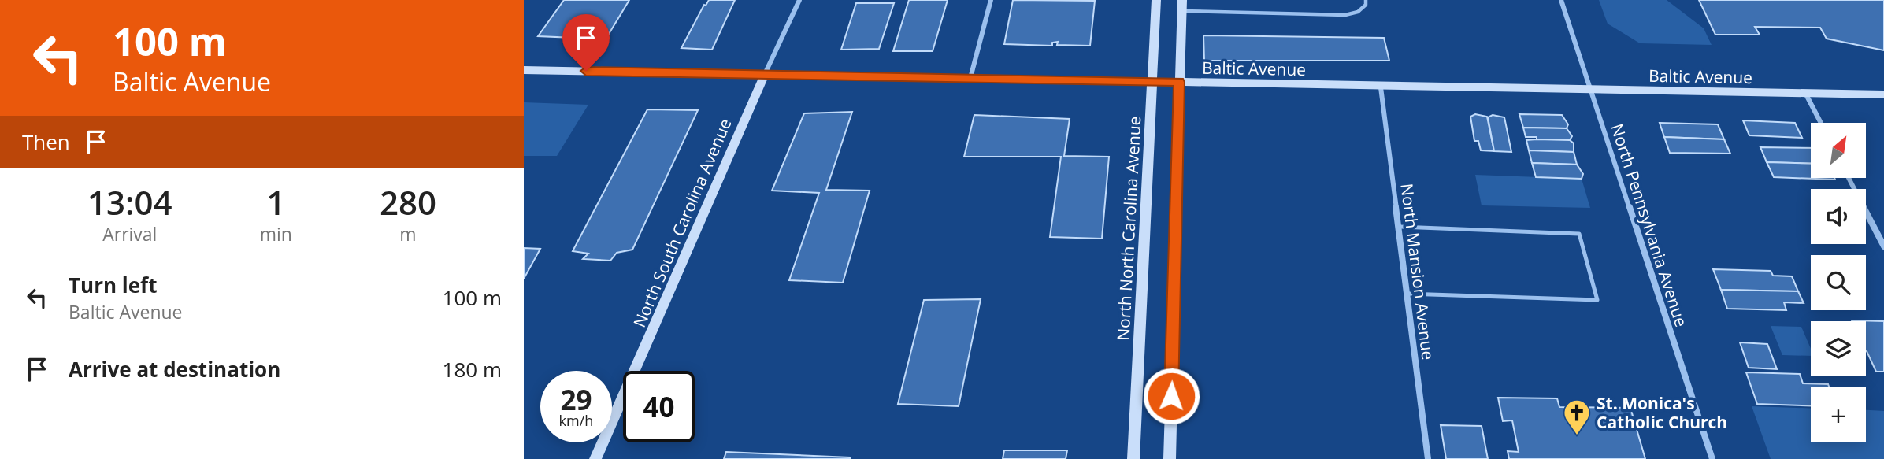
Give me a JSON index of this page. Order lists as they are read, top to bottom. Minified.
{"streets":{"street":["Baltic Avenue","North South Carolina Avenue","North Pennsylvania Avenue","North North Carolina Avenue","North Mansion Avenue"]},"crossings":[["Baltic Avenue","North South Carolina Avenue"],["Baltic Avenue","North Pennsylvania Avenue"],["Baltic Avenue","North North Carolina Avenue"],["Baltic Avenue","North Mansion Avenue"]],"places":{"church":["St. Monica's Catholic Church"]},"north":"top right","page":{"turn":["100 m","Baltic Avenue"],"then":"Then","map_buttons":"+","eta":["13:04","Arrival","1","min","280","m"],"list":[{"name":"Turn left","note":"Baltic Avenue","value":"100 m"},{"name":"Arrive at destination","value":"180 m"}],"speed":"29 km/h","limit":"40"}}
